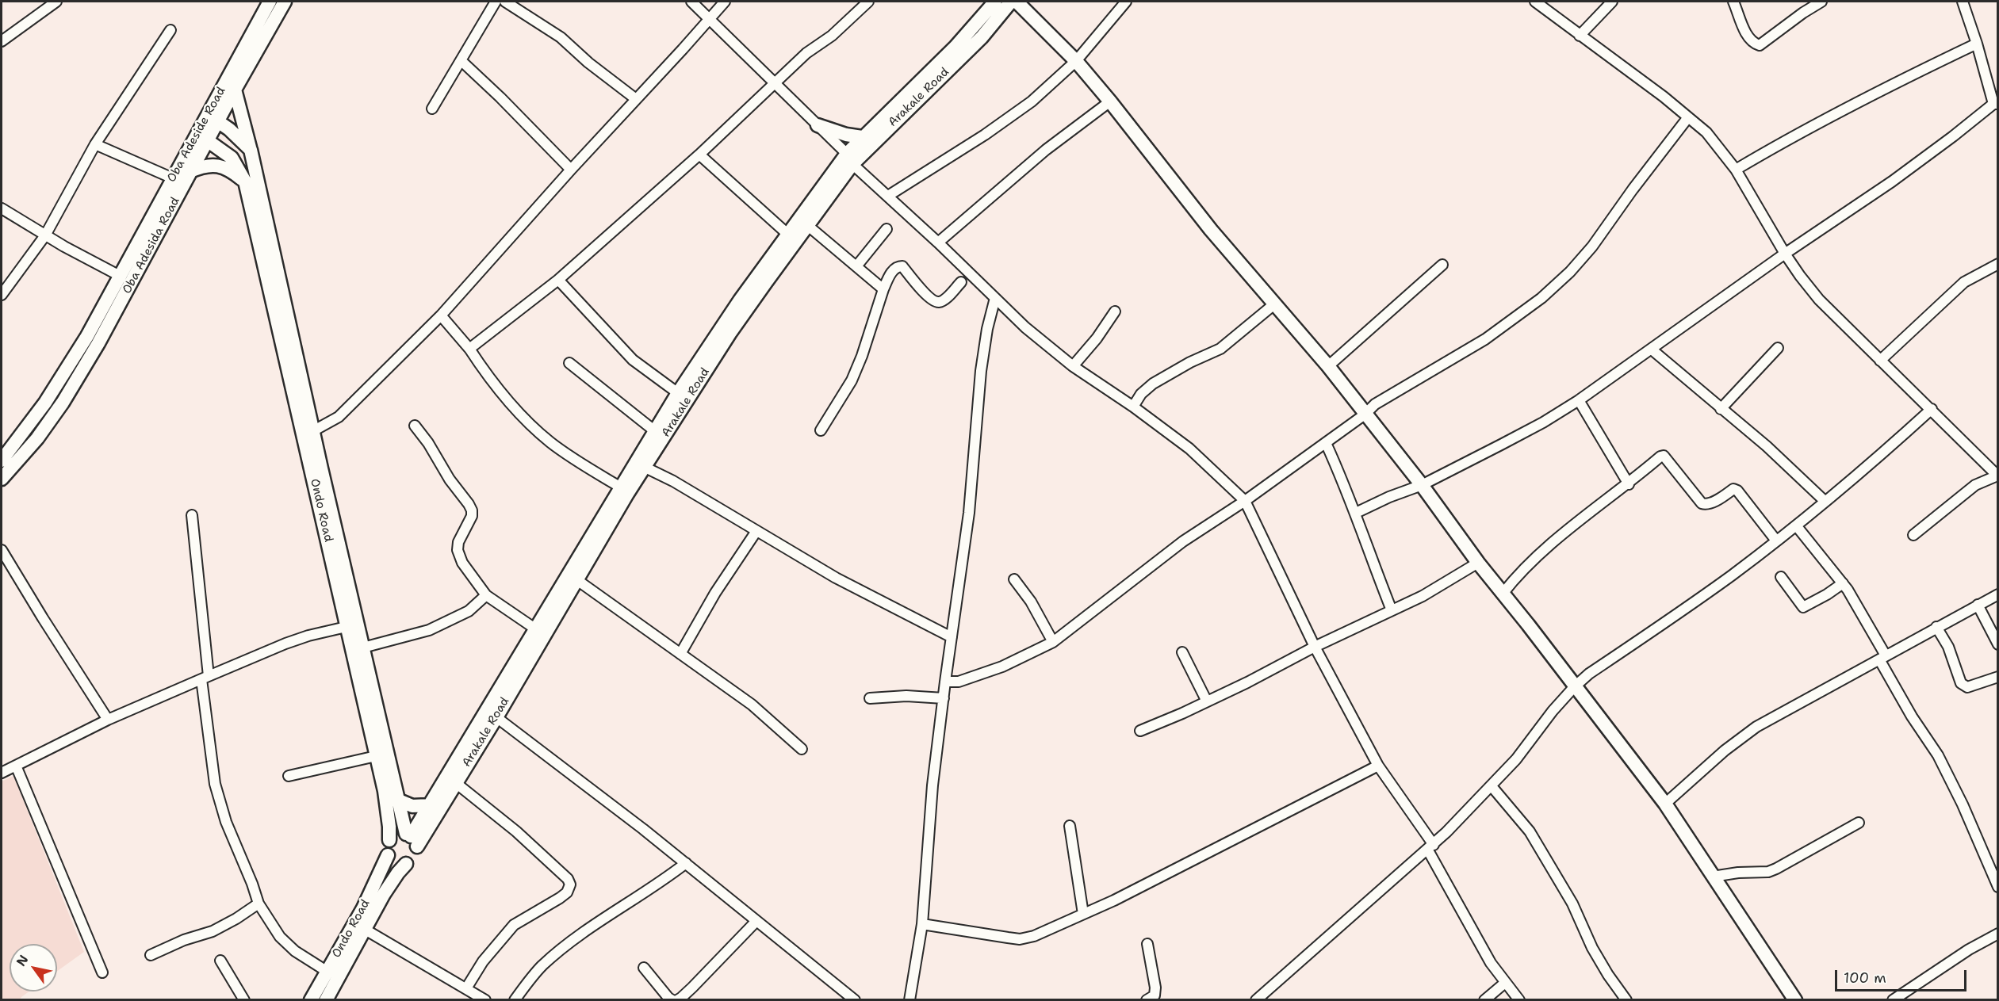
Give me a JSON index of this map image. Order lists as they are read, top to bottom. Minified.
{"streets":{"main road":["Arakale Road","Oba Adeside Road","Oba Adesida Road","Ondo Road"]},"crossings":[["Arakale Road","Ondo Road"],["Oba Adeside Road","Oba Adesida Road"],["Oba Adeside Road","Ondo Road"],["Oba Adesida Road","Ondo Road"]],"scale_bar":"100 m","north":"top left"}
